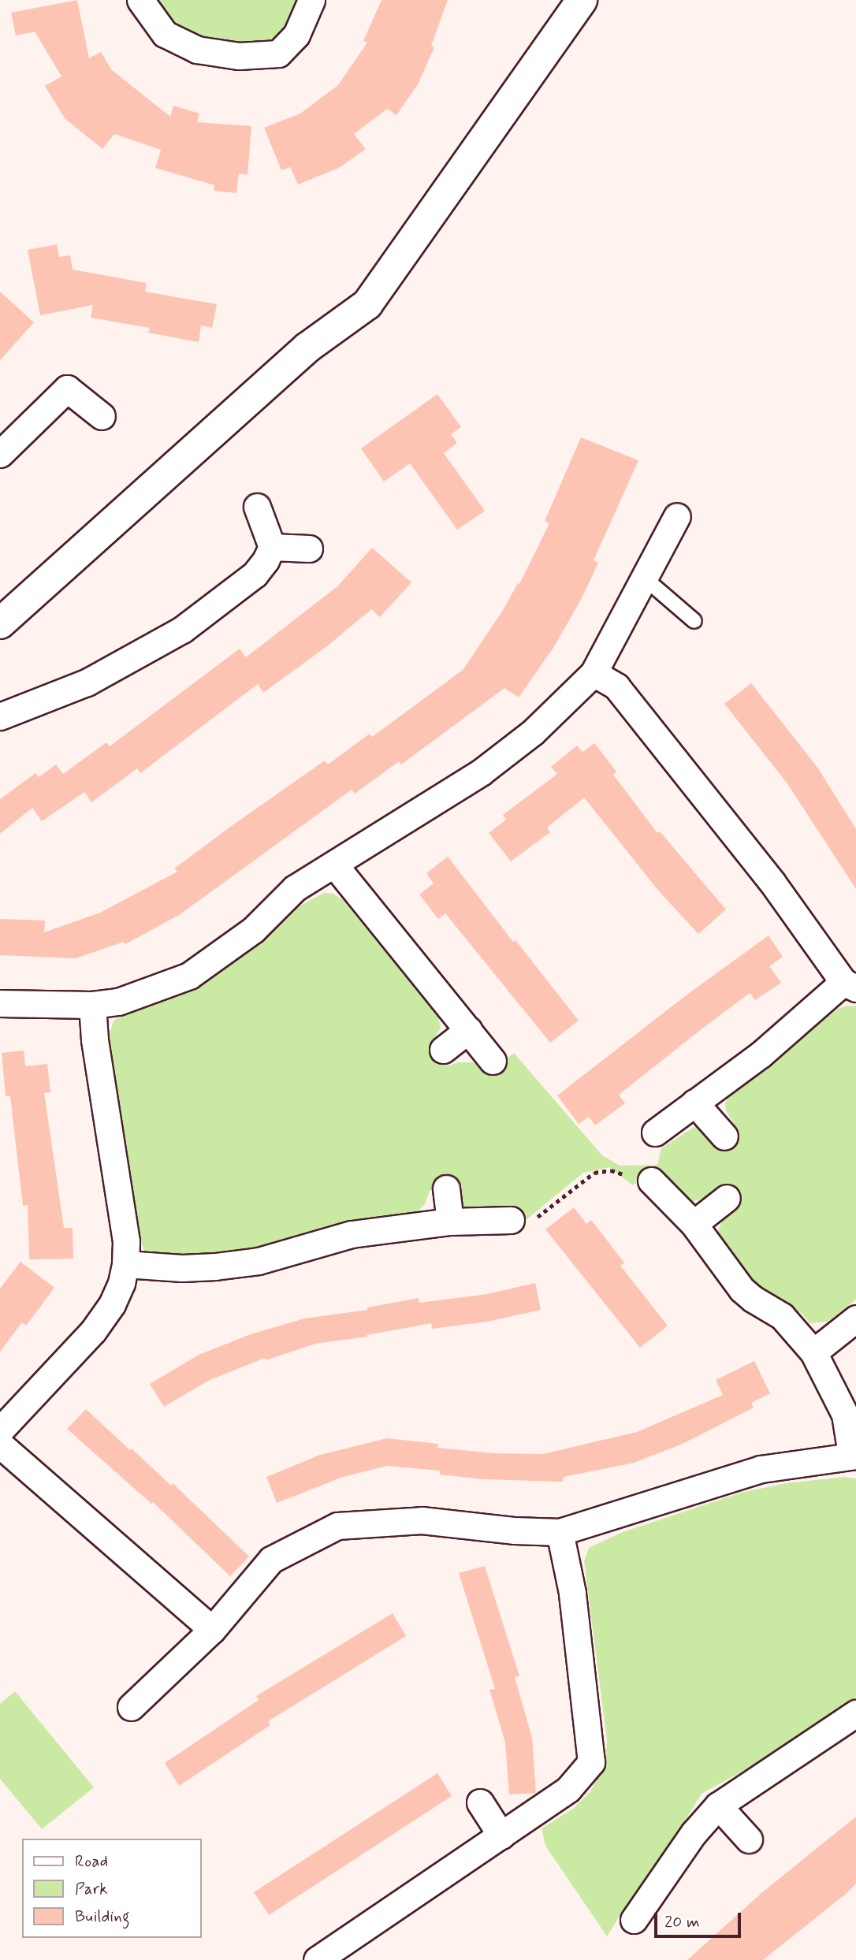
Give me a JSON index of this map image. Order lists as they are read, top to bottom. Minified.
{"legend":["Road","Park","Building"],"scale_bar":"20 m"}
